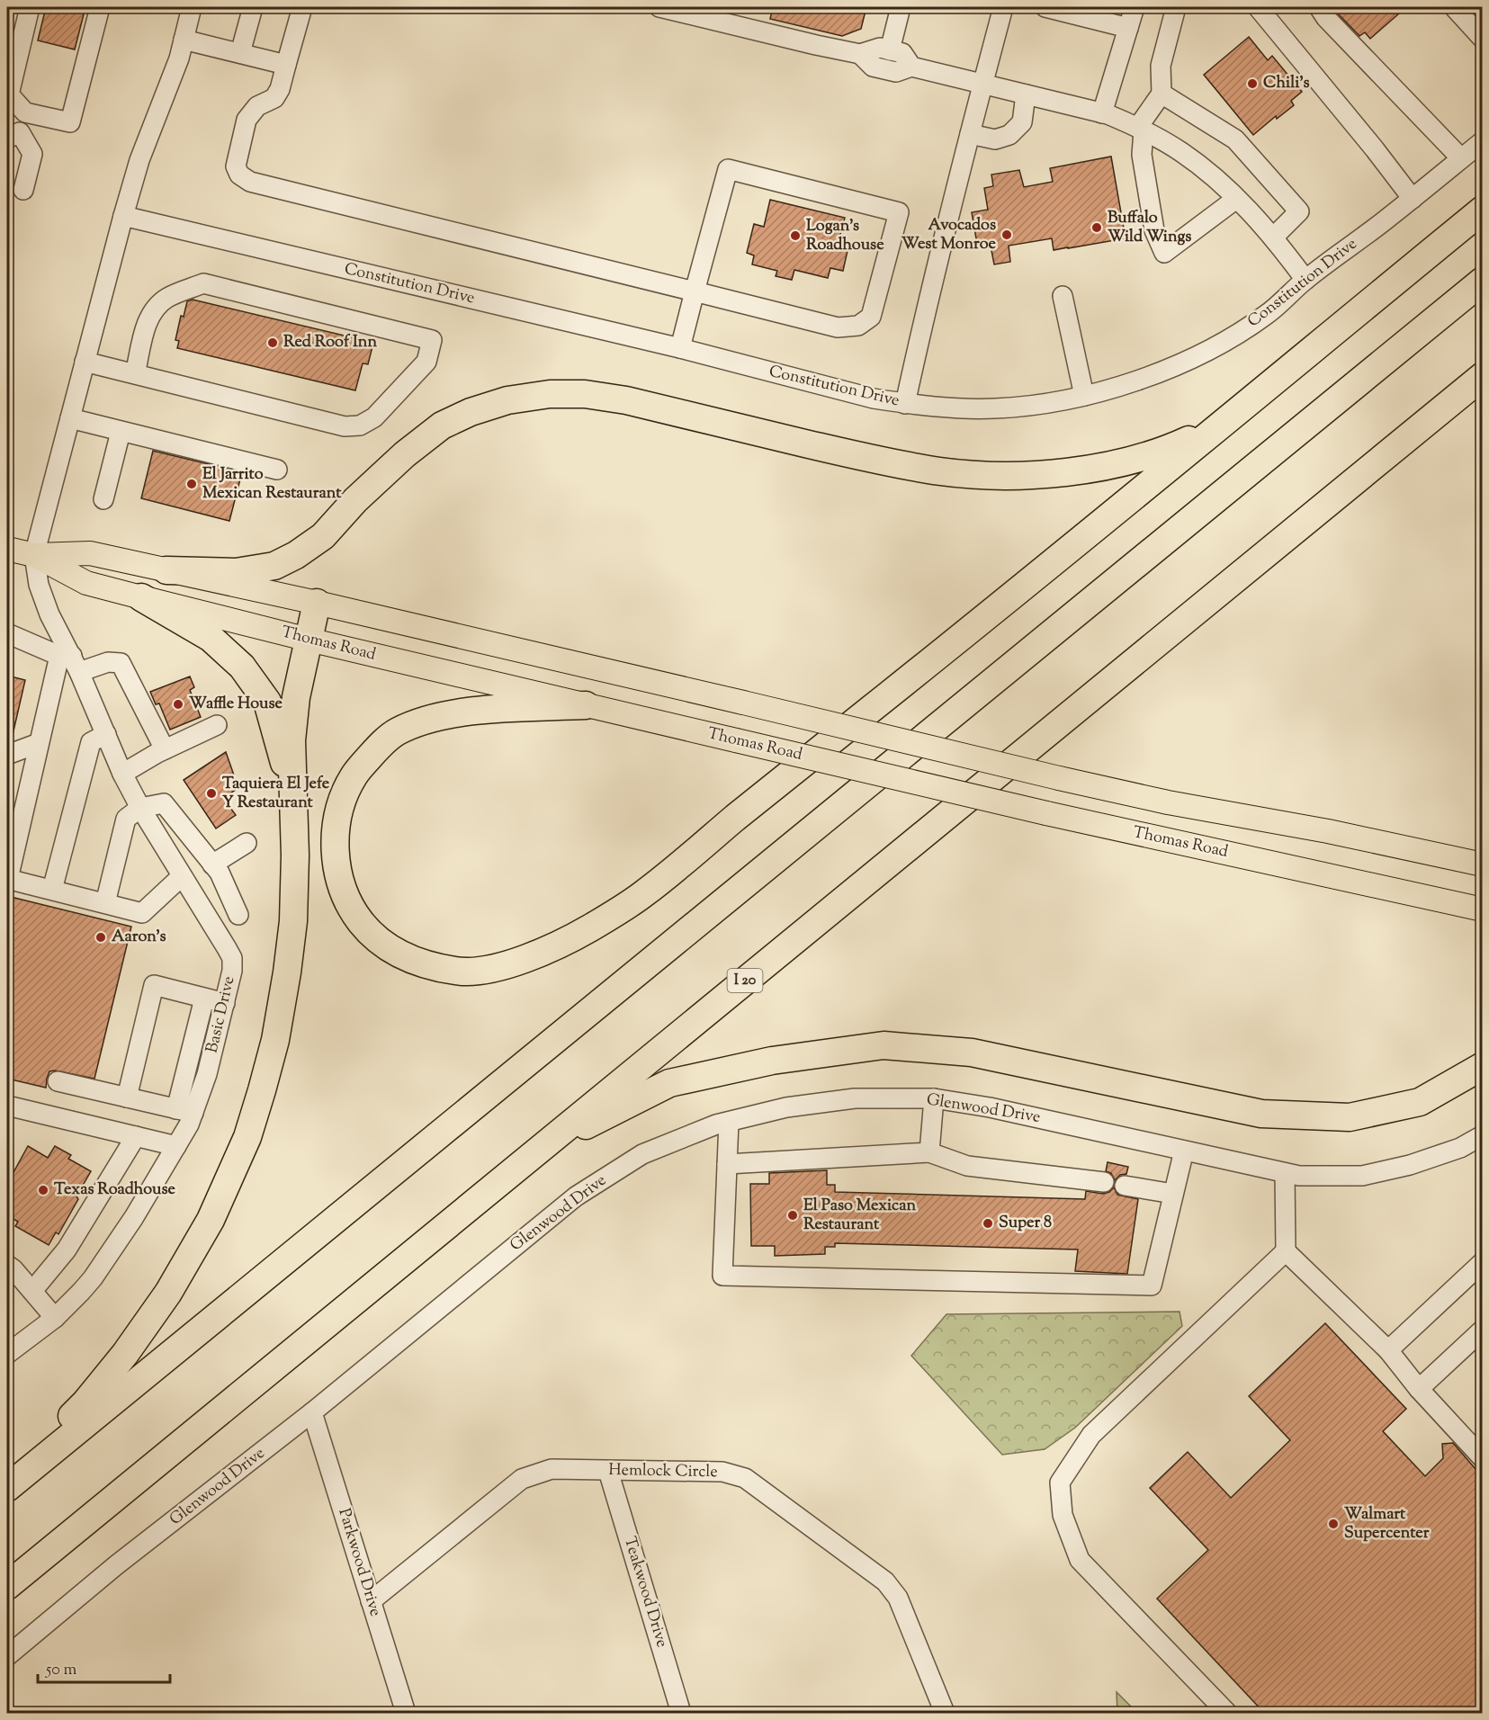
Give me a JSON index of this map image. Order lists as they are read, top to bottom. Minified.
{"streets":{"highway":["I 20"],"main road":["Thomas Road"],"street":["Constitution Drive","Basic Drive","Glenwood Drive","Hemlock Circle","Parkwood Drive","Teakwood Drive"]},"crossings":[["Thomas Road","Basic Drive"],["Glenwood Drive","Parkwood Drive"],["Hemlock Circle","Parkwood Drive"],["Hemlock Circle","Teakwood Drive"]],"places":["Chili's","Buffalo Wild Wings","Avocados West Monroe","Logan's Roadhouse","Red Roof Inn","El Jarrito Mexican Restaurant","Waffle House","Taquiera El Jefe Y Restaurant","Aaron's","Texas Roadhouse","El Paso Mexican Restaurant","Super 8","Walmart Supercenter"],"scale_bar":"50 m"}
